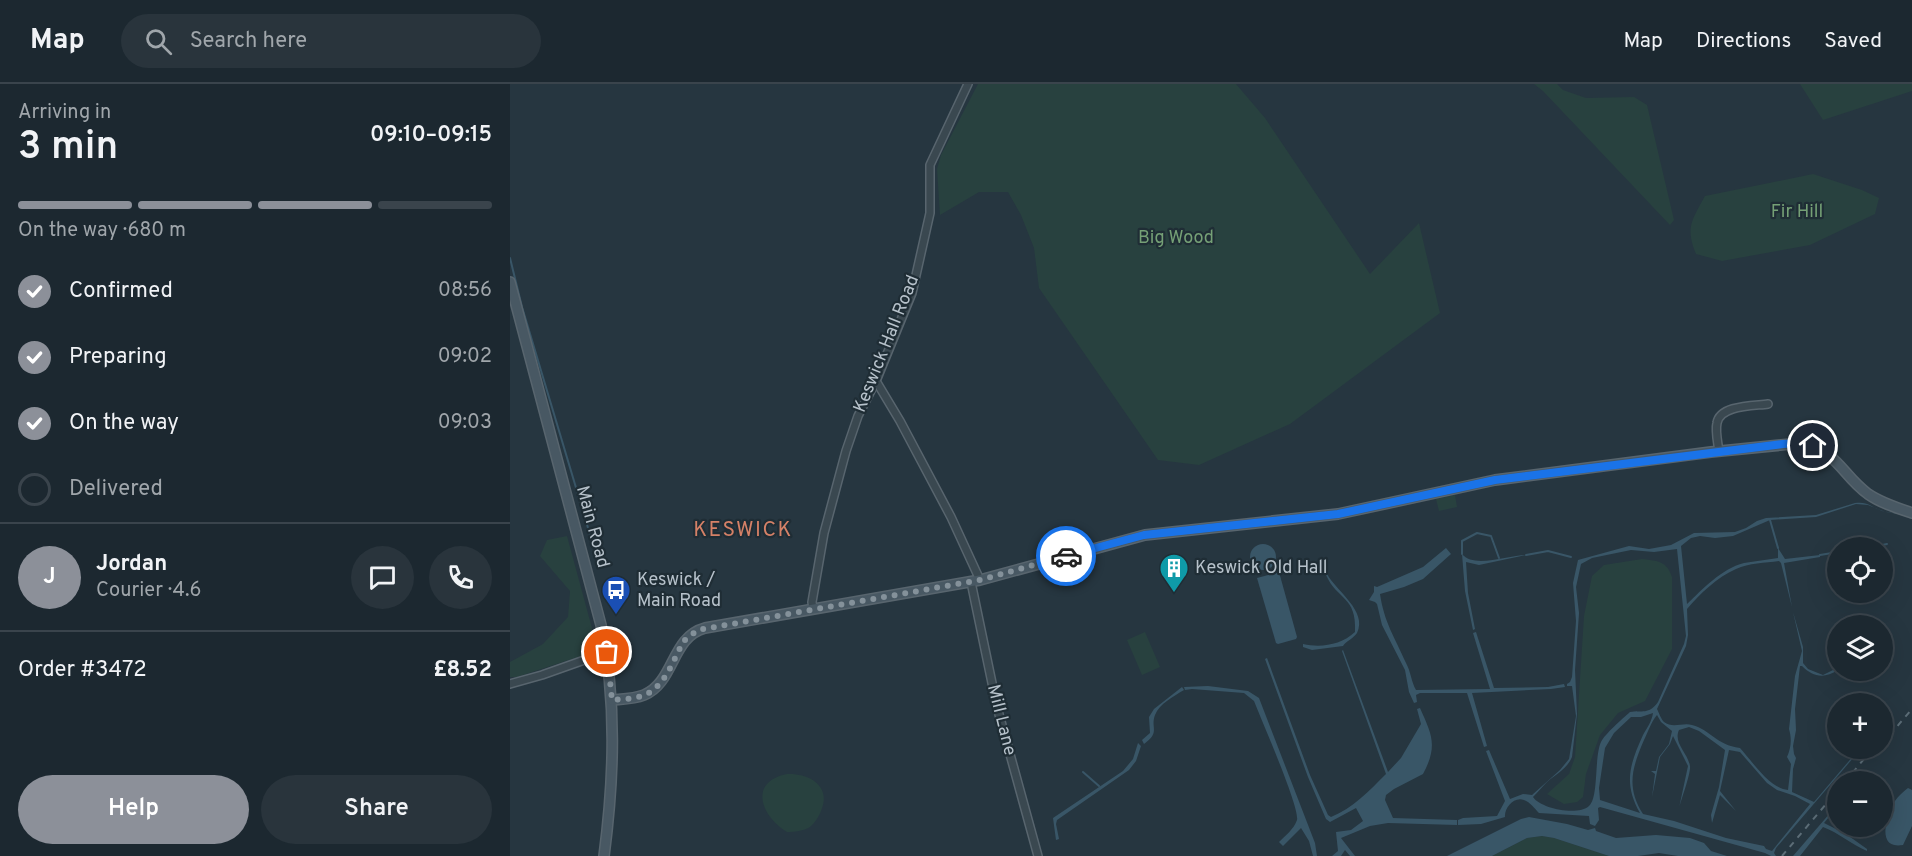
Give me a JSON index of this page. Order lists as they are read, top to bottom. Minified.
{"streets":{"street":["Keswick Hall Road","Main Road","Mill Lane"]},"crossings":[["Keswick Hall Road","Mill Lane"]],"districts":["KESWICK"],"parks":["Fir Hill","Big Wood"],"places":{"building":["Keswick Old Hall"],"bus stop":["Keswick / Main Road"]},"page":{"header":"Map","search":"Search here","nav":["Map","Directions","Saved"],"heading":["3 min","Arriving in","09:10–09:15"],"panel":["Jordan","Courier · 4.6","Order #3472","£8.52"],"bar":"On the way · 680 m","list":[["Confirmed","08:56"],["Preparing","09:02"],["On the way","09:03"],"Delivered"],"map_buttons":["+","−"],"round":"J","buttons":["Help","Share"]}}
